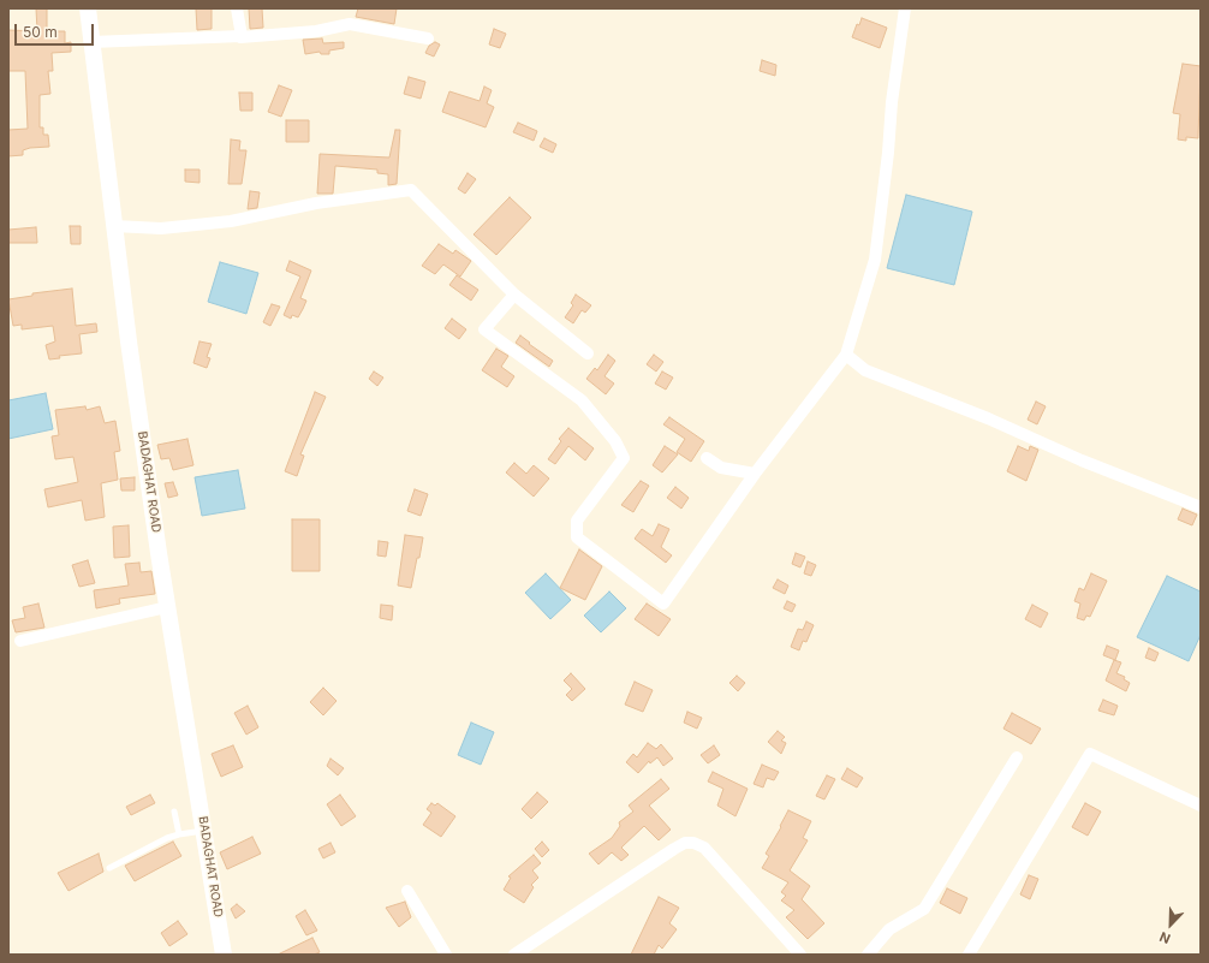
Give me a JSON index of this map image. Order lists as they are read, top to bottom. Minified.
{"streets":{"main road":["BADAGHAT ROAD"]},"scale_bar":"50 m","north":"bottom left"}
